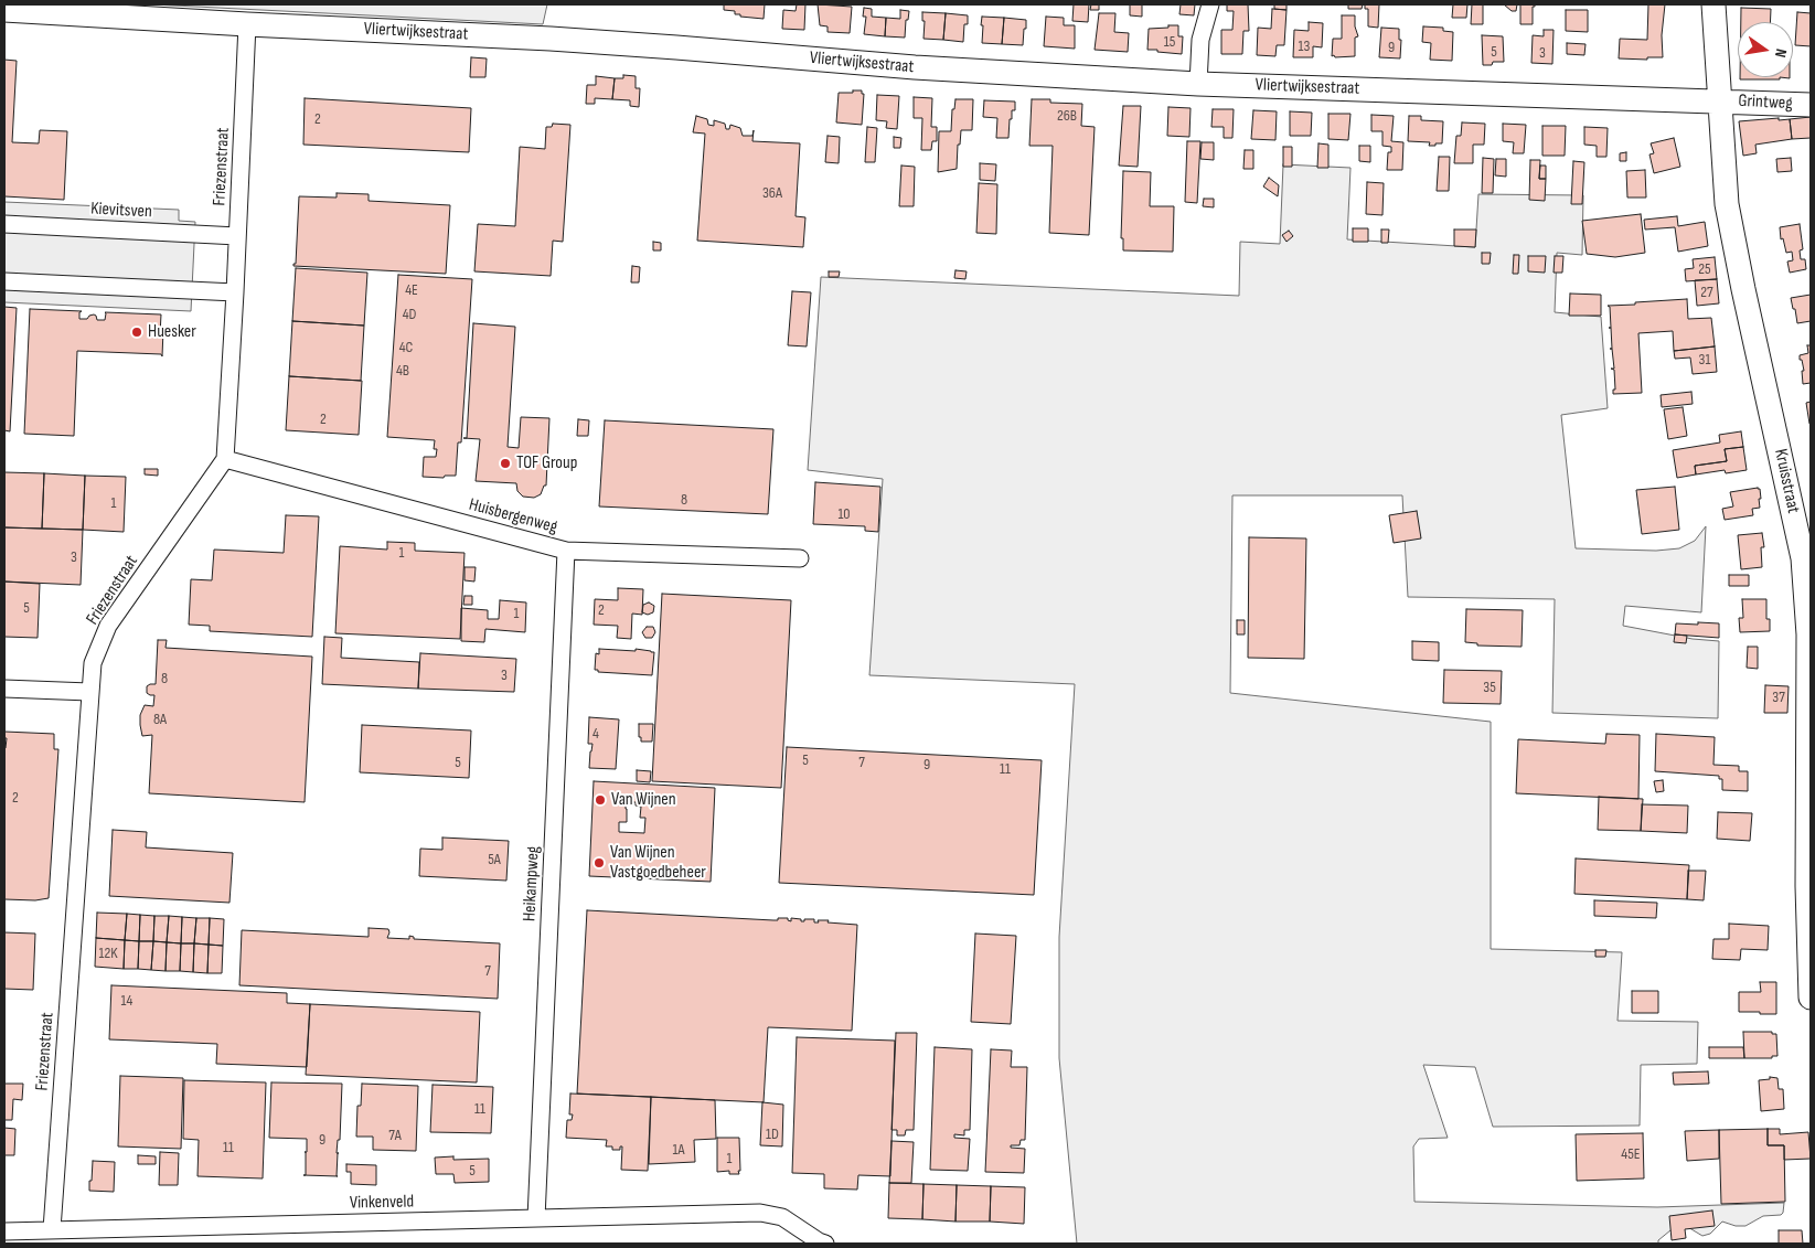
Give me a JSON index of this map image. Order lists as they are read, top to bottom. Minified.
{"streets":{"street":["Vliertwijksestraat","Grintweg","Friezenstraat","Kievitsven","Kruisstraat","Huisbergenweg","Heikampweg","Vinkenveld"]},"crossings":[["Vliertwijksestraat","Grintweg"],["Vliertwijksestraat","Friezenstraat"],["Vliertwijksestraat","Kruisstraat"],["Grintweg","Kruisstraat"],["Friezenstraat","Kievitsven"],["Friezenstraat","Huisbergenweg"],["Friezenstraat","Vinkenveld"],["Huisbergenweg","Heikampweg"],["Heikampweg","Vinkenveld"]],"places":["Huesker","TOF Group","Van Wijnen","Van Wijnen Vastgoedbeheer"],"house_numbers":["15","13","9","5","3","26B","2","36A","25","4E","27","4D","4C","31","4B","2","8","1","10","1","3","5","2","1","3","8","35","37","8A","4","5","5","7","9","11","2","5A","12K","7","14","11","1D","7A","9","11","1A","45E","1","5"],"north":"right"}
